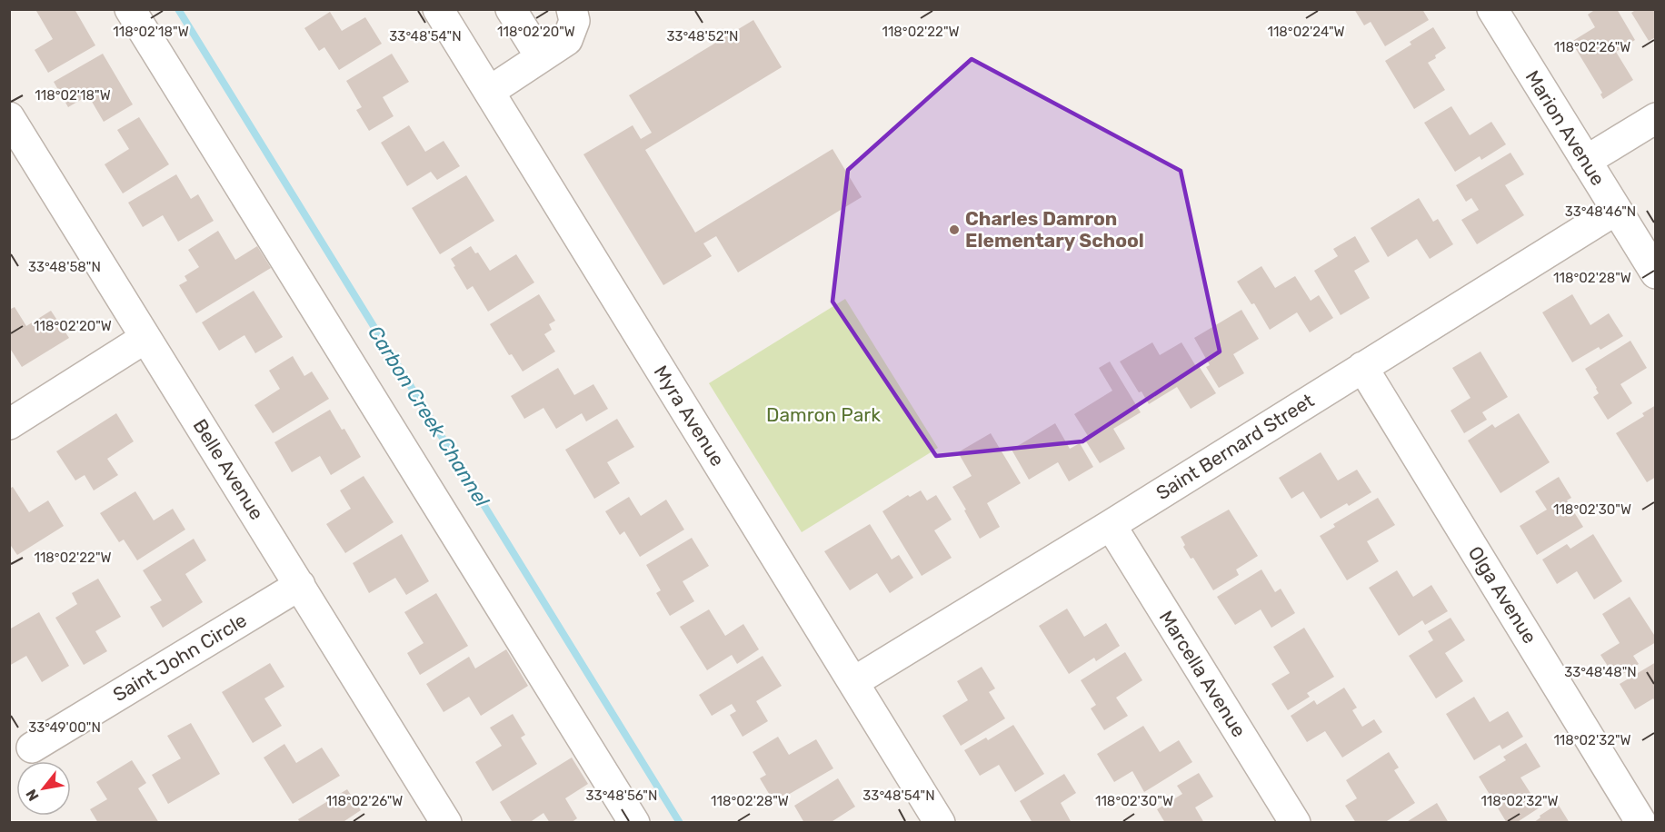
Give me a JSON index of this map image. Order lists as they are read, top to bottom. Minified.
{"streets":{"street":["Marion Avenue","Myra Avenue","Saint Bernard Street","Belle Avenue","Olga Avenue","Saint John Circle","Marcella Avenue"]},"crossings":[["Marion Avenue","Saint Bernard Street"],["Myra Avenue","Saint Bernard Street"],["Saint Bernard Street","Olga Avenue"],["Saint Bernard Street","Marcella Avenue"],["Belle Avenue","Saint John Circle"]],"water":["Carbon Creek Channel"],"parks":["Damron Park"],"places":["Charles Damron Elementary School"],"north":"bottom left","coordinates":["118°02'18\"W","118°02'20\"W","118°02'22\"W","118°02'24\"W","33°48'54\"N","33°48'52\"N","118°02'26\"W","33°48'46\"N","33°48'58\"N","118°02'28\"W","118°02'30\"W","33°48'48\"N","33°49'00\"N","118°02'32\"W","33°48'56\"N"]}
